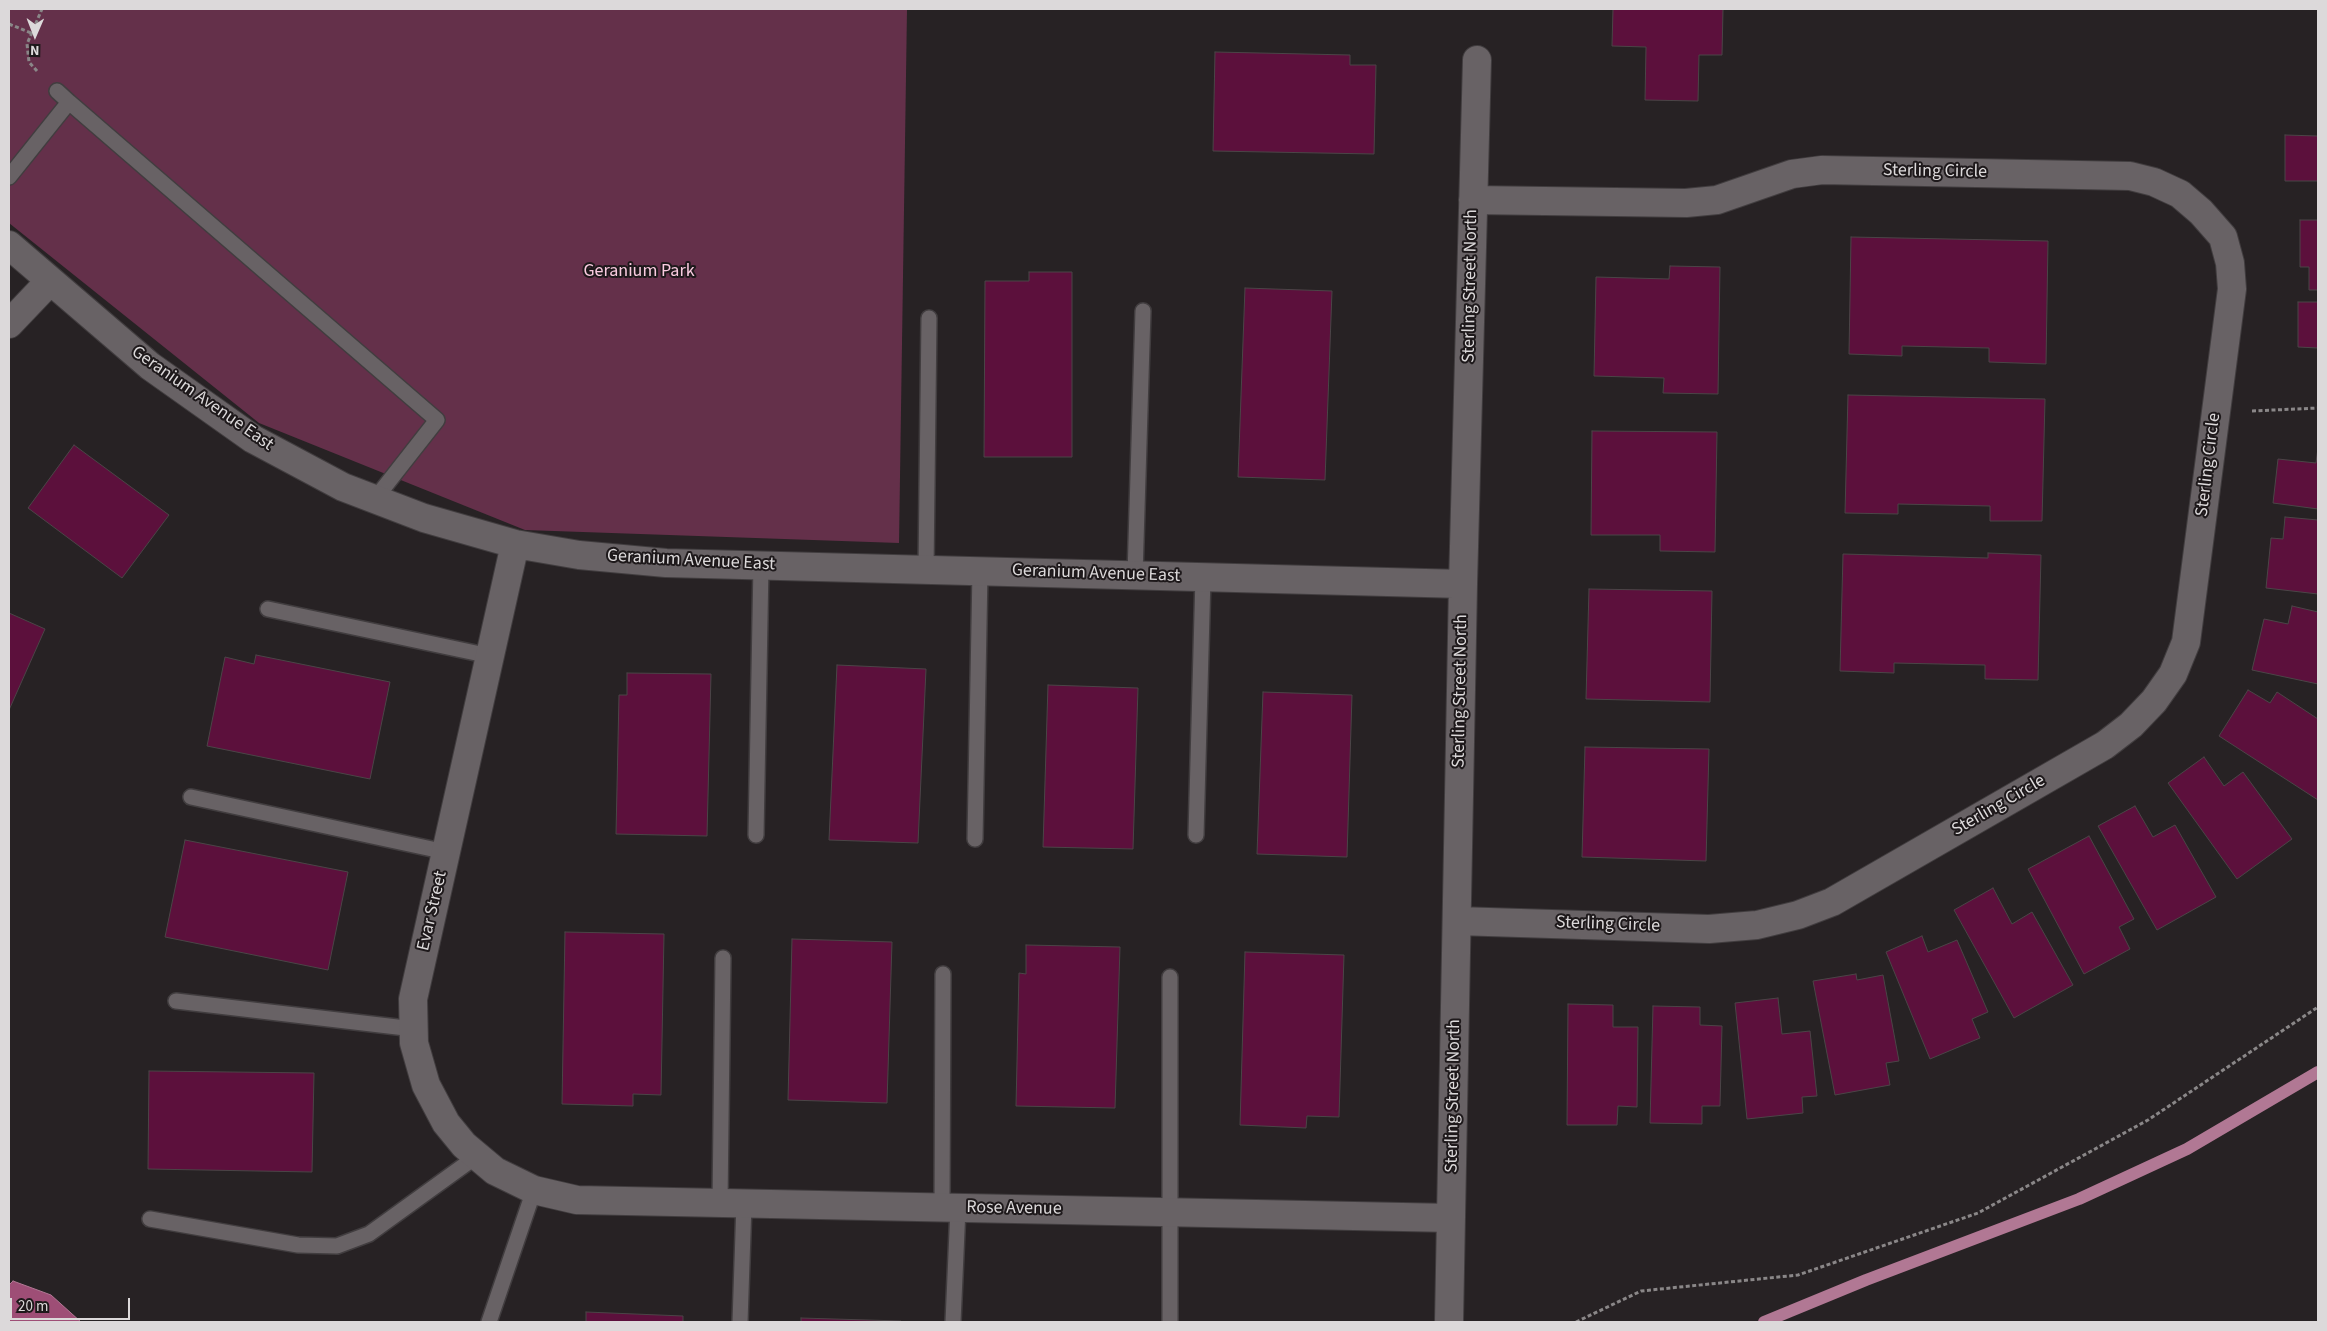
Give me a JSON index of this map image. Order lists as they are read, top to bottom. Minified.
{"streets":{"street":["Sterling Circle","Sterling Street North","Geranium Avenue East","Evar Street","Rose Avenue"]},"crossings":[["Sterling Circle","Sterling Street North"],["Sterling Street North","Geranium Avenue East"],["Sterling Street North","Rose Avenue"],["Geranium Avenue East","Evar Street"],["Evar Street","Rose Avenue"]],"parks":["Geranium Park"],"scale_bar":"20 m","north":"bottom"}
